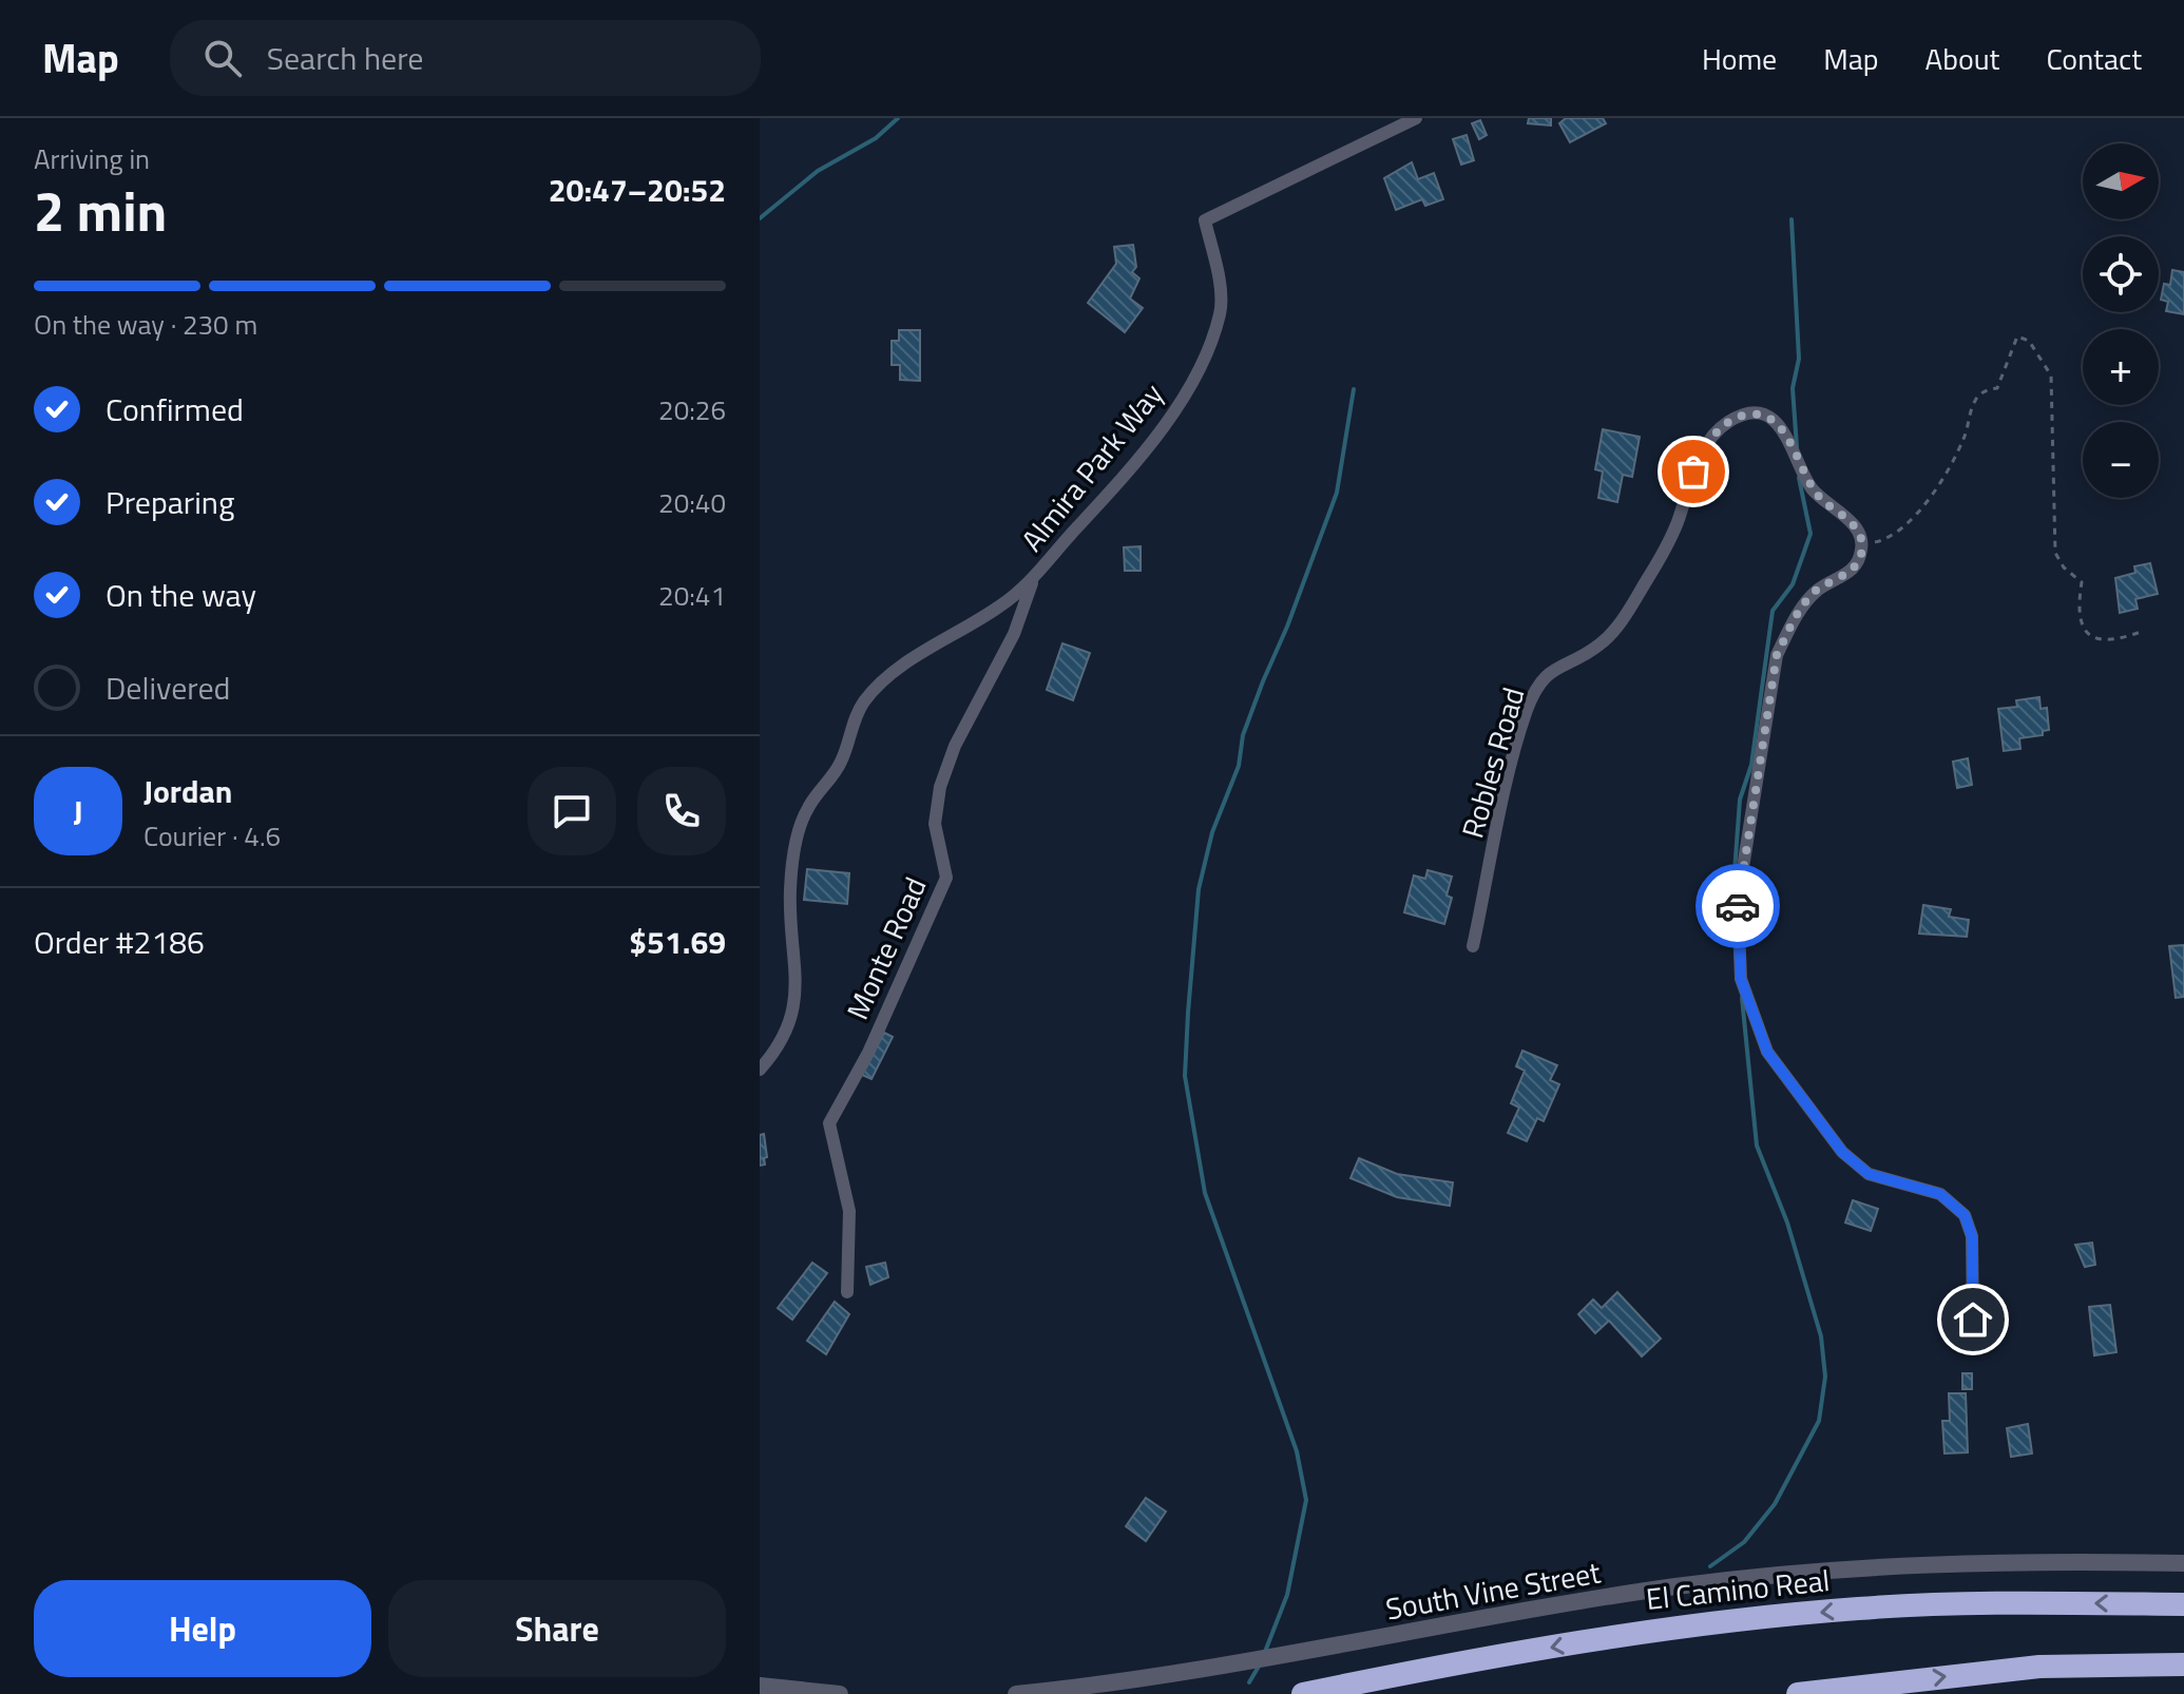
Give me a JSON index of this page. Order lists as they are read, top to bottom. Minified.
{"streets":{"highway":["El Camino Real"],"street":["Almira Park Way","Robles Road","Monte Road","South Vine Street"]},"crossings":[["Almira Park Way","Monte Road"]],"north":"right","page":{"header":"Map","search":"Search here","nav":["Home","Map","About","Contact"],"heading":["2 min","Arriving in","20:47–20:52"],"panel":["Jordan","Courier · 4.6","Order #2186","$51.69"],"map_buttons":["+","−"],"bar":"On the way · 230 m","list":[["Confirmed","20:26"],["Preparing","20:40"],["On the way","20:41"],"Delivered"],"round":"J","buttons":["Help","Share"]}}
